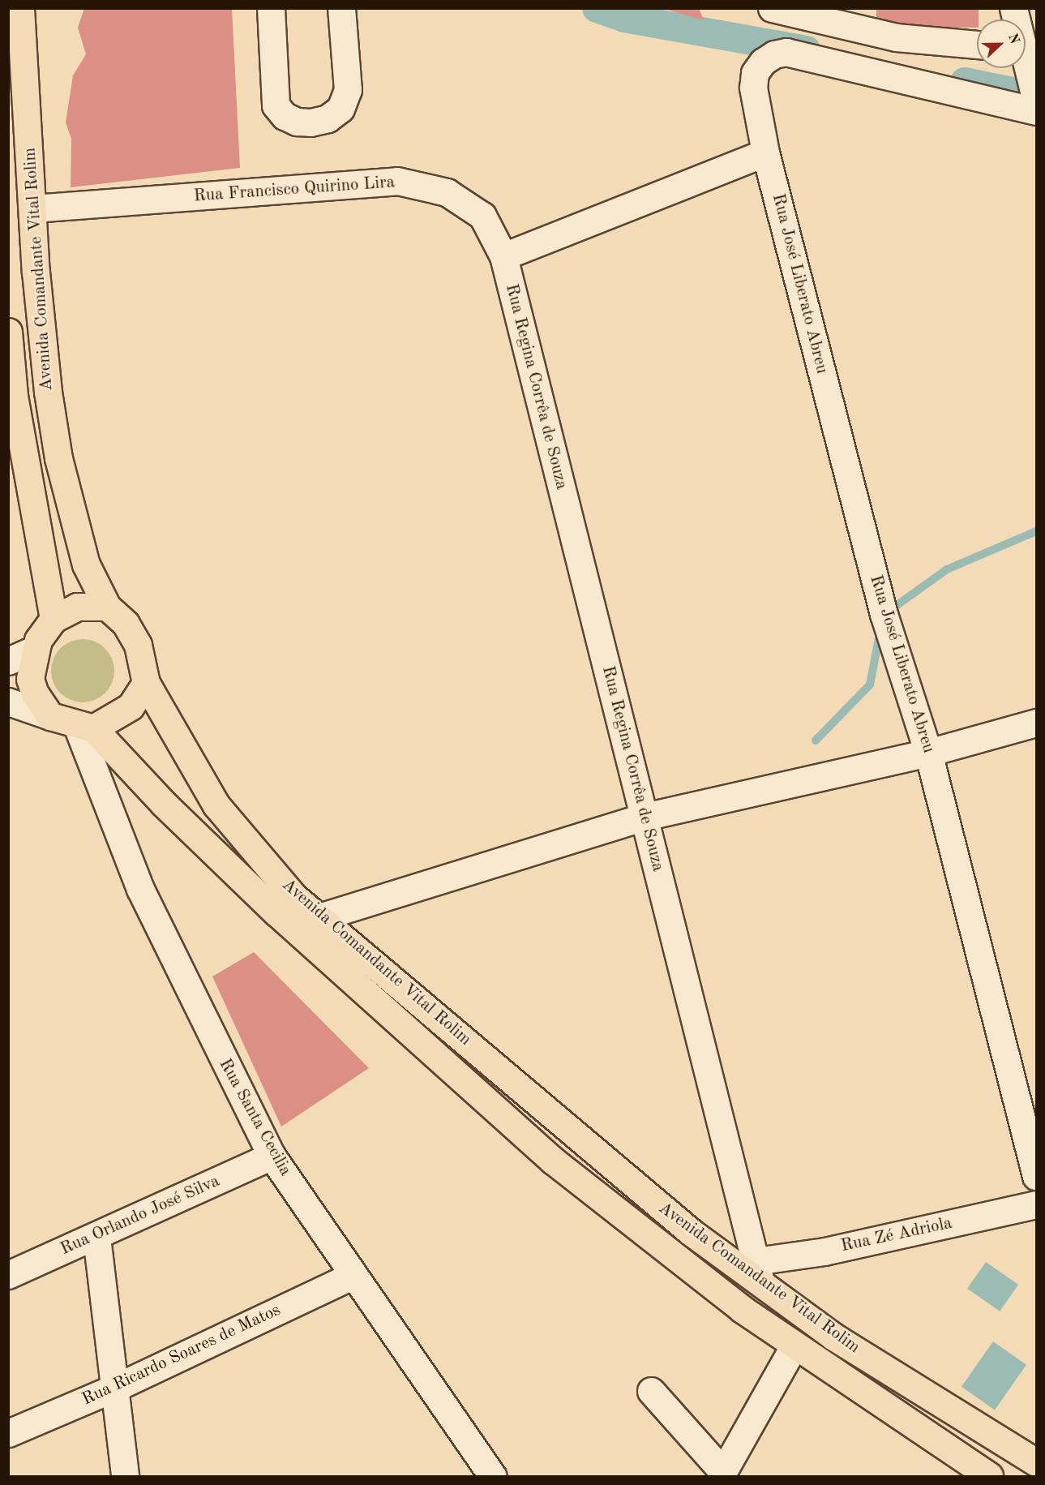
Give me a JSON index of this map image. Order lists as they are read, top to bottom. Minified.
{"streets":{"main road":["Avenida Comandante Vital Rolim"],"street":["Rua Francisco Quirino Lira","Rua José Liberato Abreu","Rua Regina Corrêa de Souza","Rua Santa Cecilia","Rua Orlando José Silva","Rua Zé Adriola","Rua Ricardo Soares de Matos"]},"crossings":[["Rua Francisco Quirino Lira","Avenida Comandante Vital Rolim"],["Rua Francisco Quirino Lira","Rua Regina Corrêa de Souza"],["Avenida Comandante Vital Rolim","Rua Regina Corrêa de Souza"],["Avenida Comandante Vital Rolim","Rua Santa Cecilia"],["Avenida Comandante Vital Rolim","Rua Zé Adriola"],["Rua Regina Corrêa de Souza","Rua Zé Adriola"],["Rua Santa Cecilia","Rua Orlando José Silva"],["Rua Santa Cecilia","Rua Ricardo Soares de Matos"]],"north":"right"}
